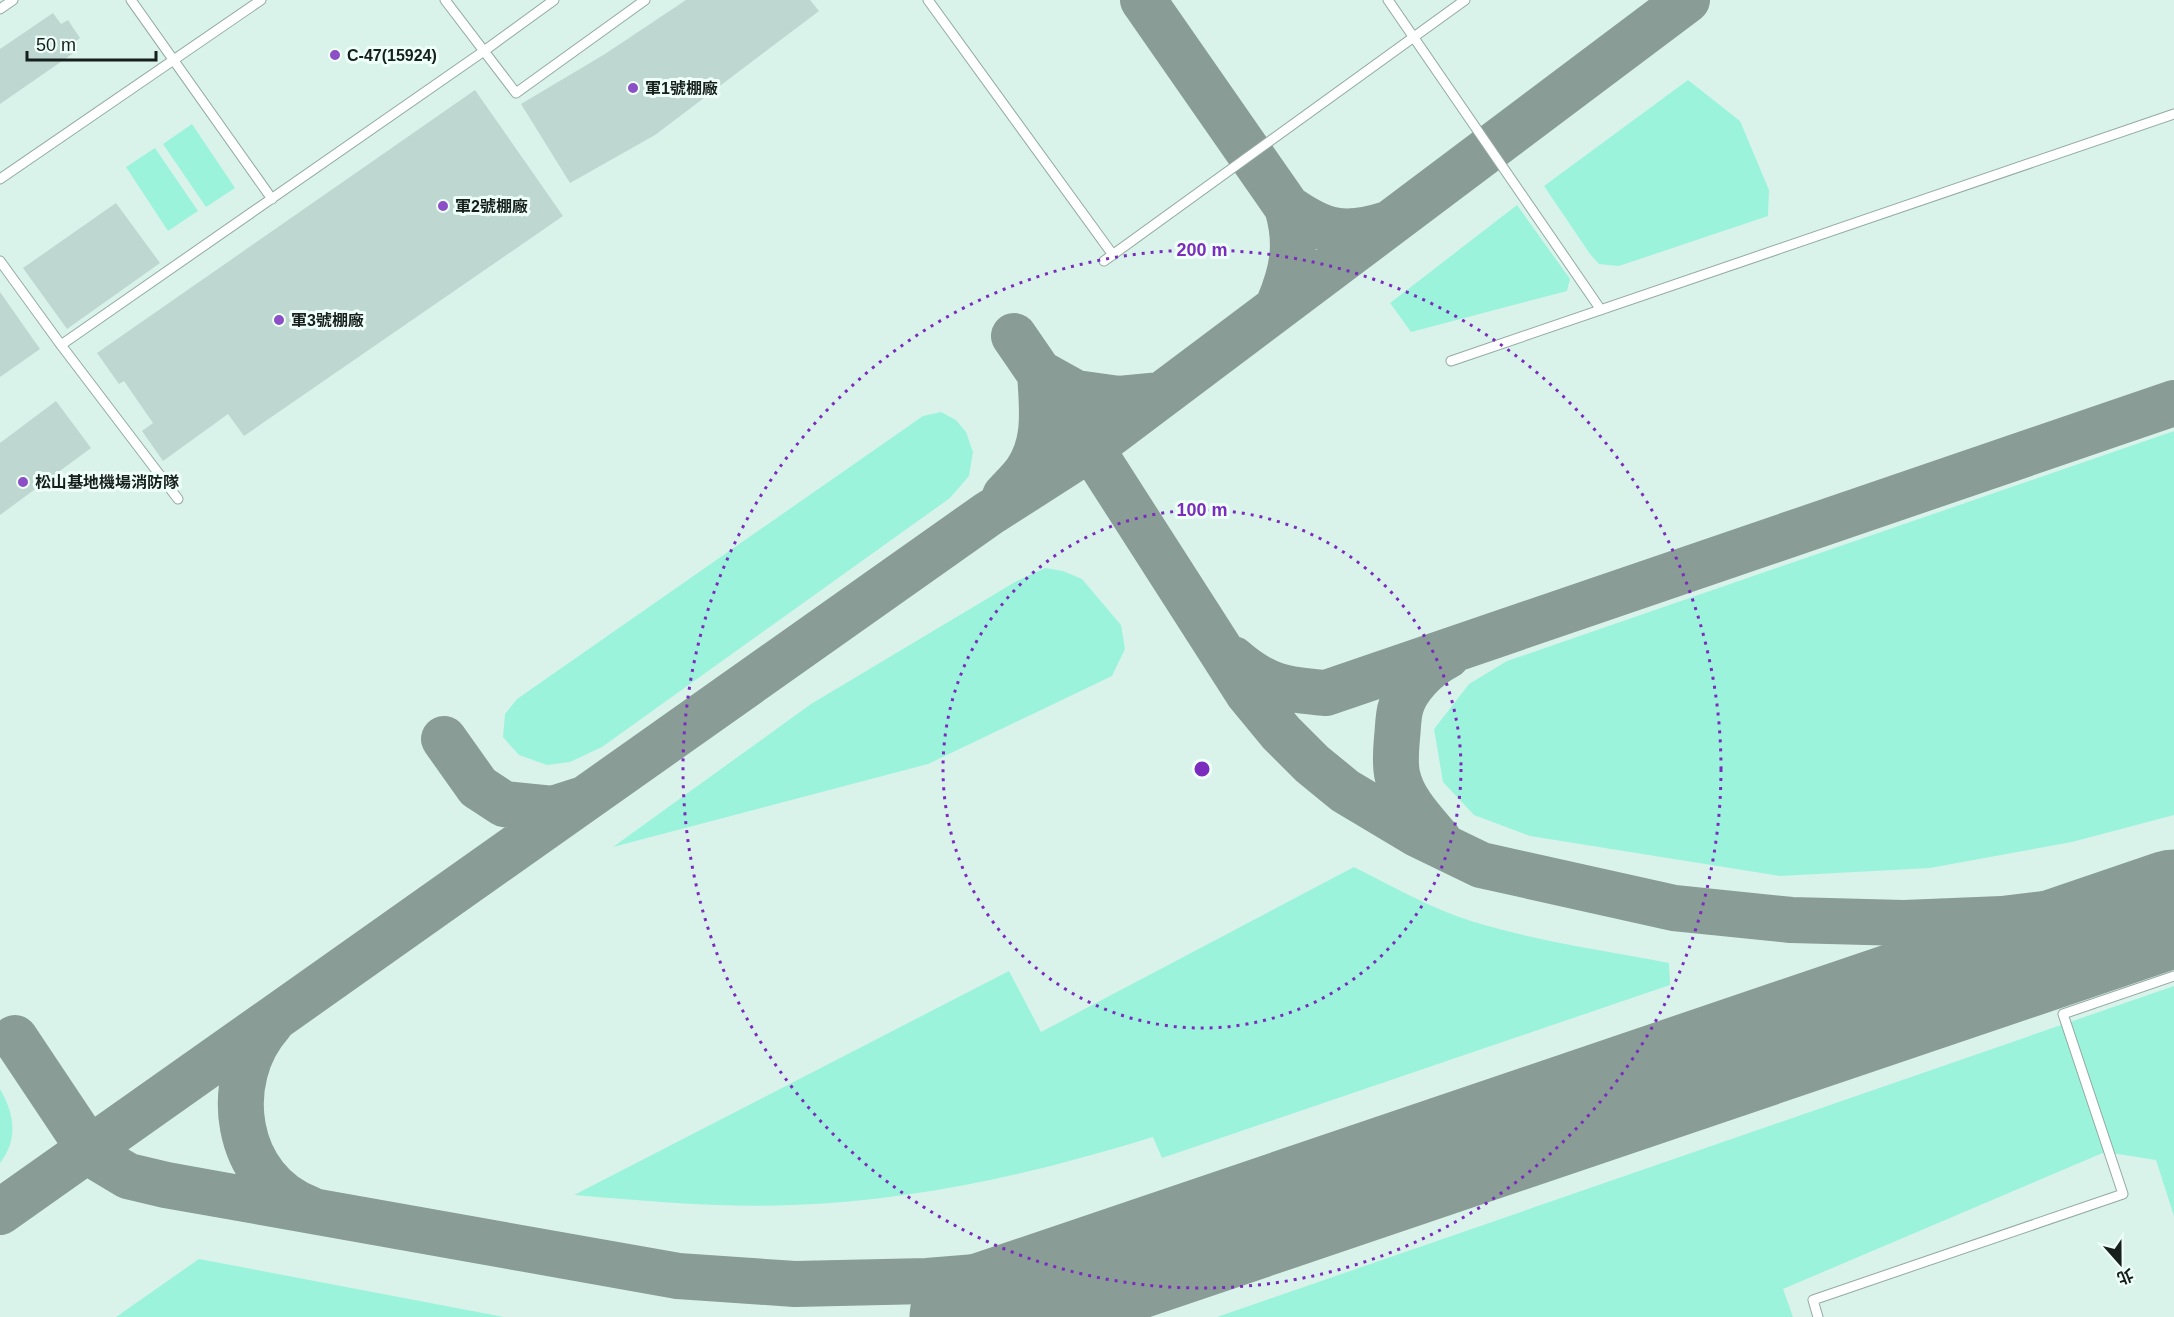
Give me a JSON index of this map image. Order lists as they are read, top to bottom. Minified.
{"places":["C-47(15924)","軍1號棚廠","軍2號棚廠","軍3號棚廠","松山基地機場消防隊"],"scale_bar":"50 m","north":"bottom","rings":["200 m","100 m"]}
